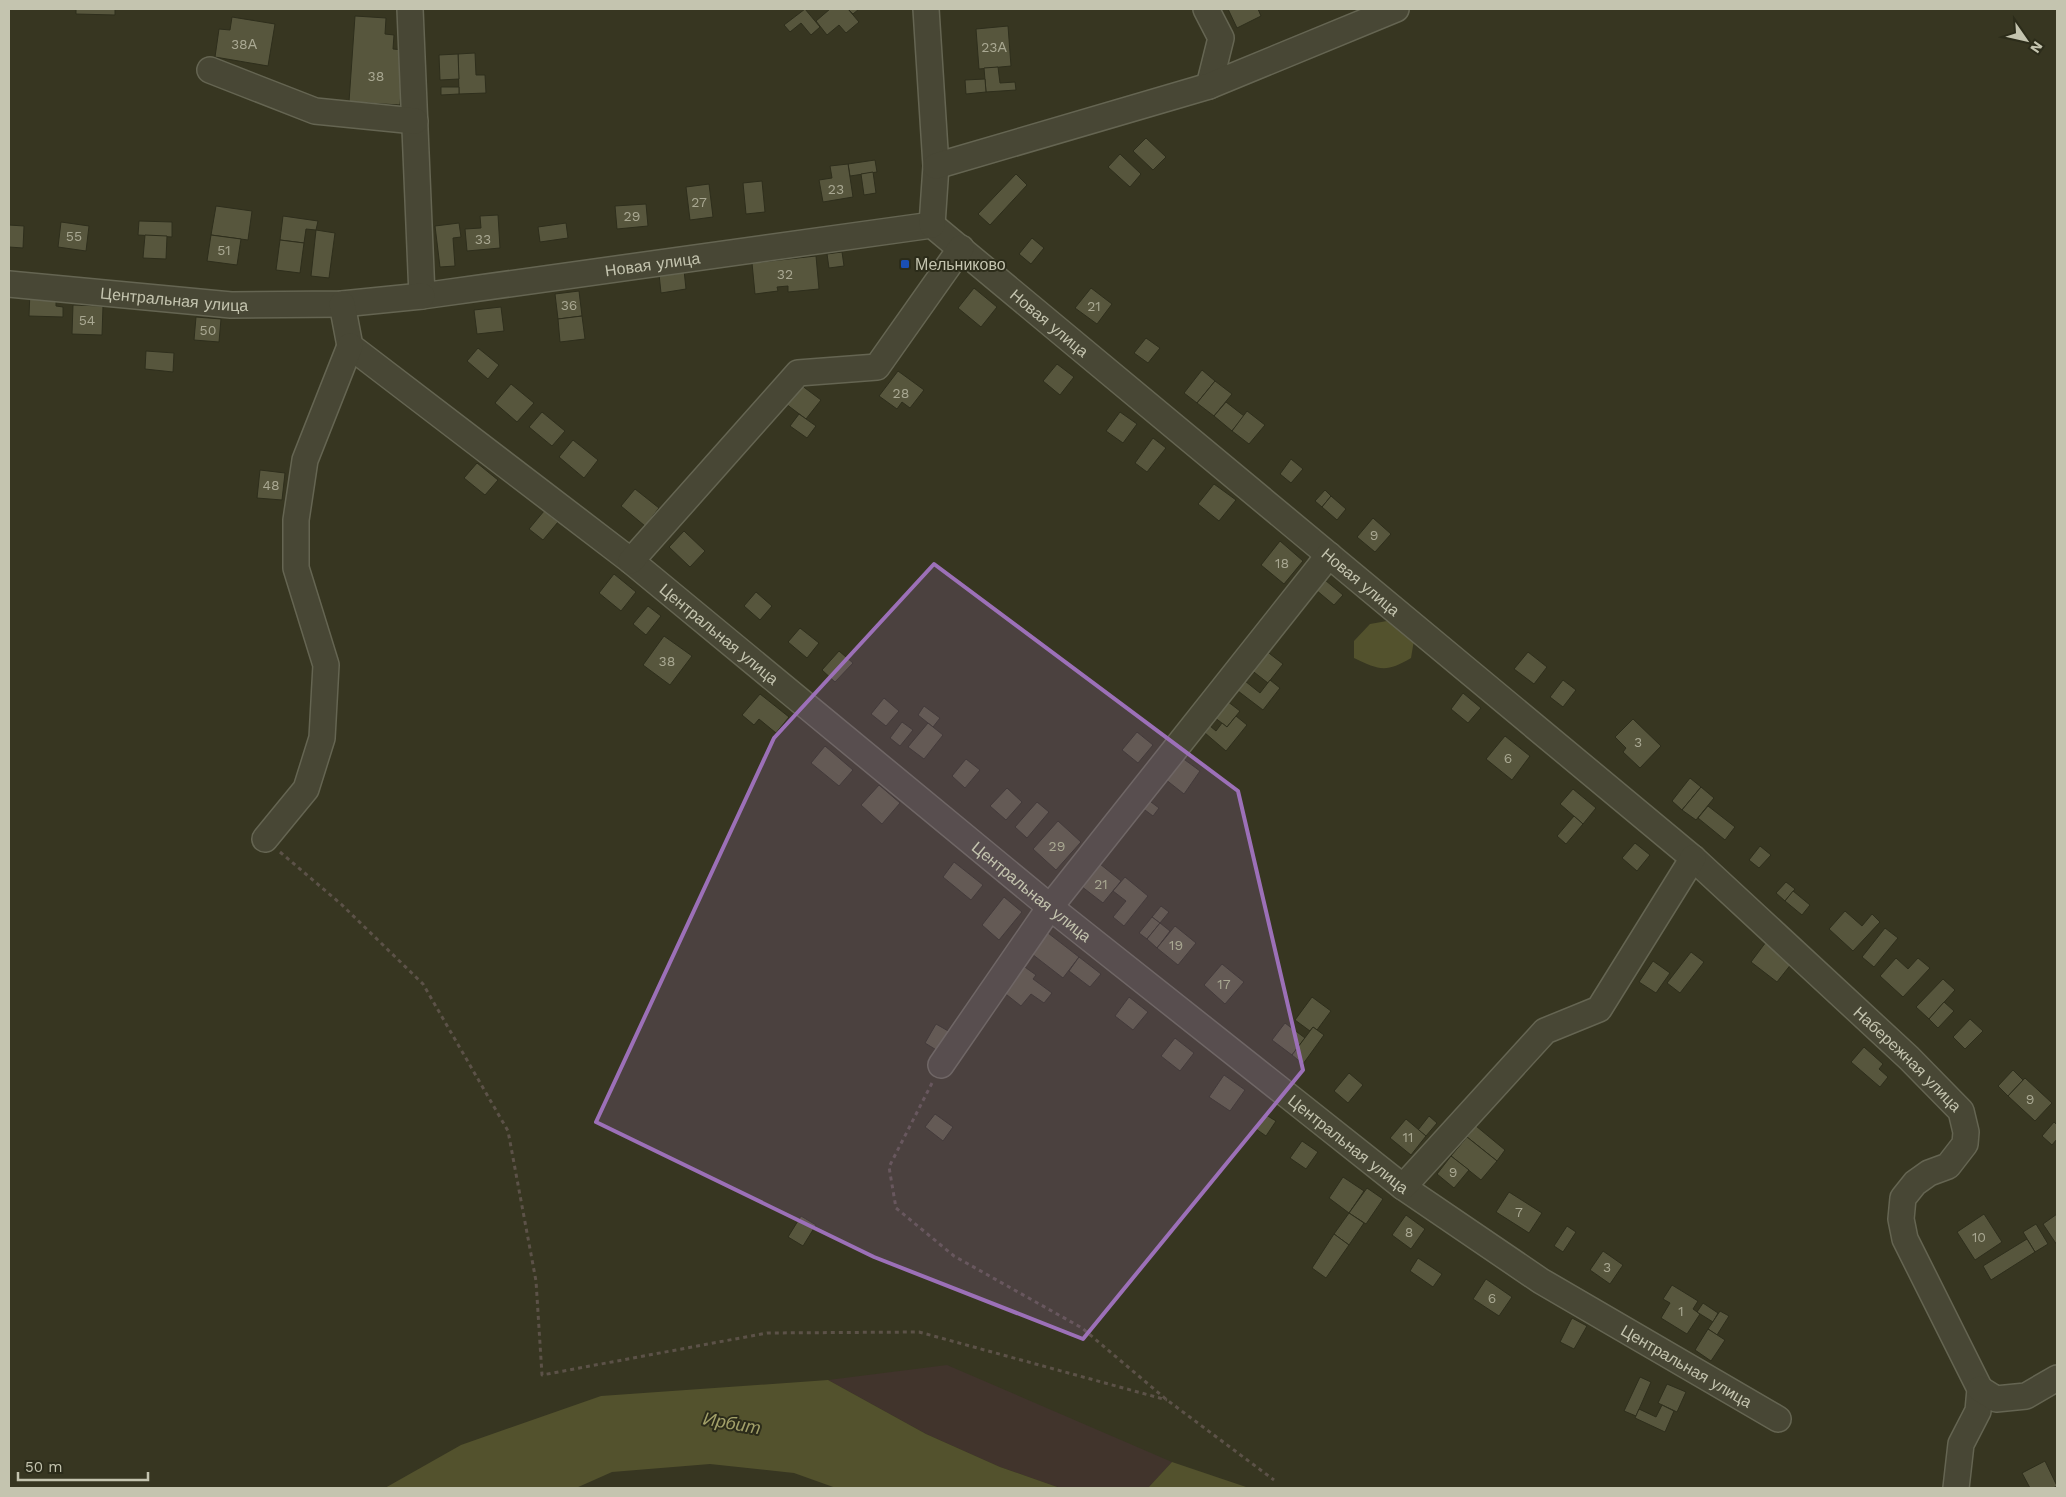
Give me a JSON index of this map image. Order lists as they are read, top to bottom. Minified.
{"streets":{"street":["Новая улица","Центральная улица","Набережная улица"]},"crossings":[["Новая улица","Центральная улица"],["Новая улица","Набережная улица"]],"water":["Ирбит"],"places":{"transit":["Мельниково"]},"house_numbers":["38А","23А","38","23","27","29","55","33","51","32","36","21","54","50","28","48","9","18","38","3","6","29","21","19","17","9","11","9","7","8","10","3","6","1"],"scale_bar":"50 m","north":"bottom right"}
